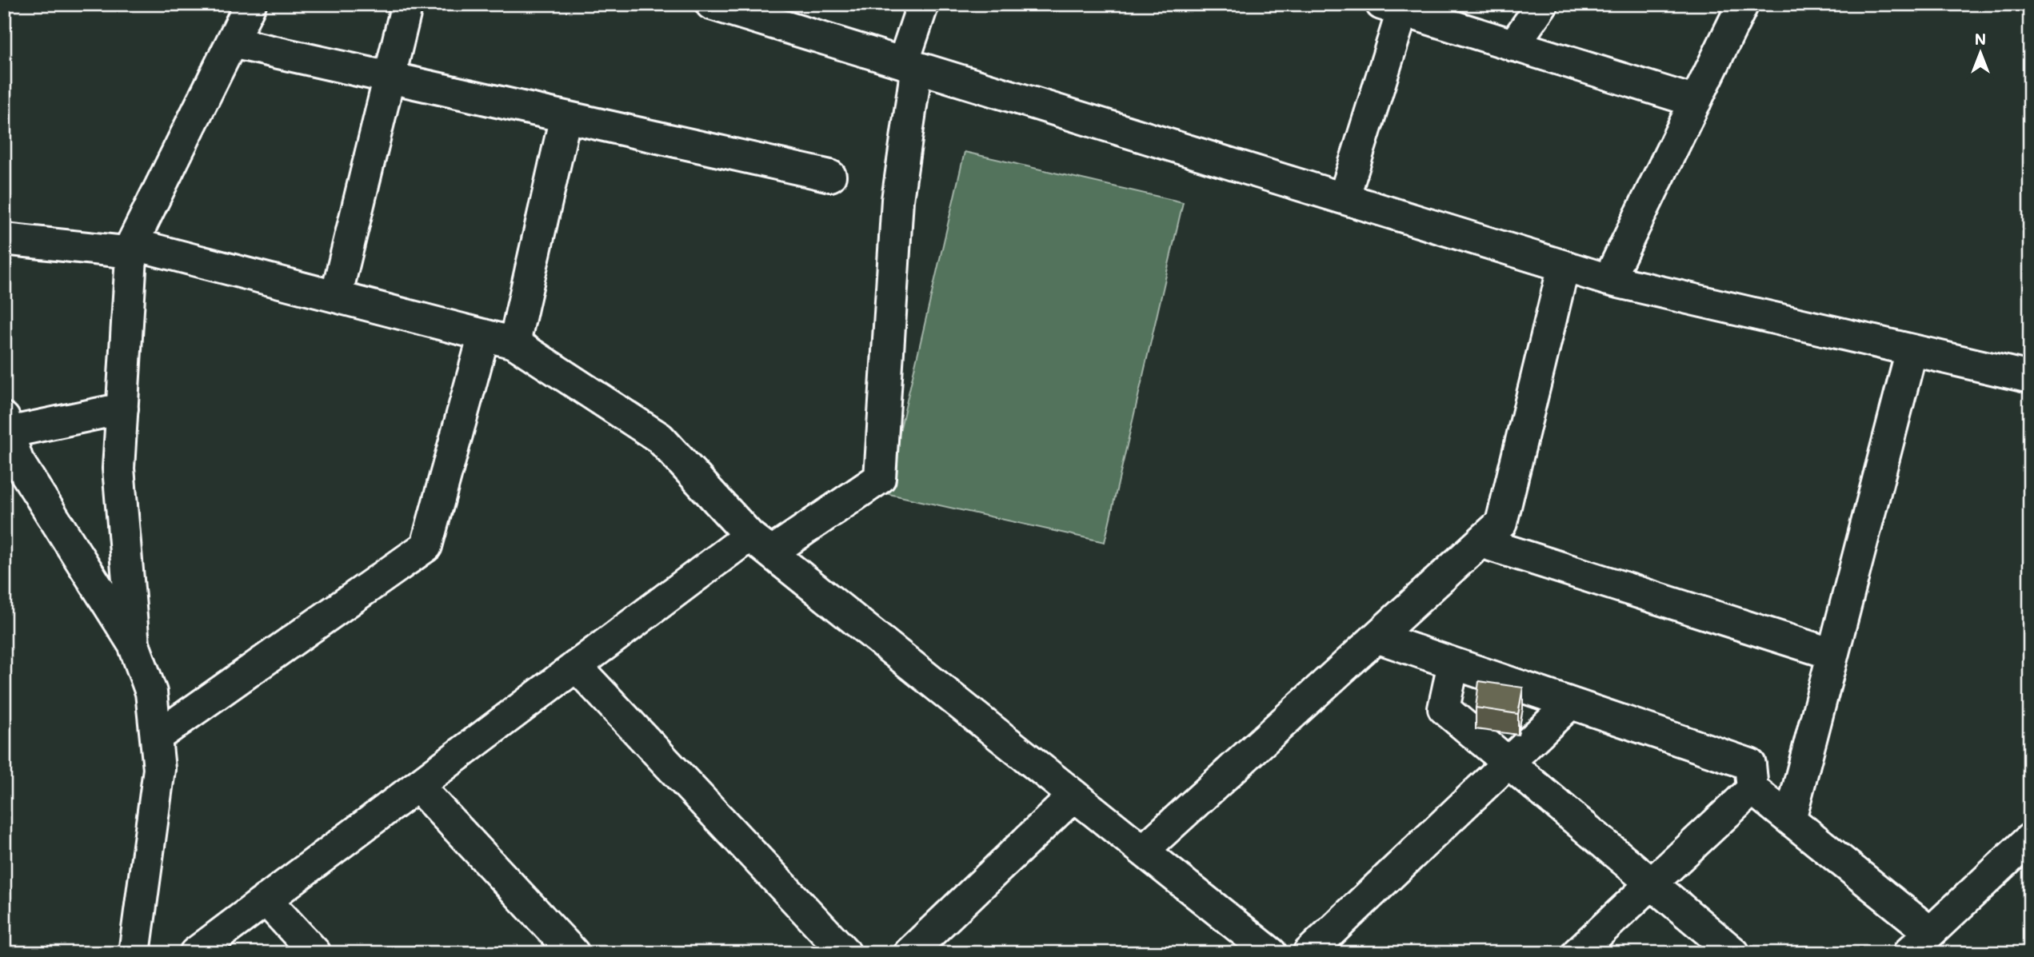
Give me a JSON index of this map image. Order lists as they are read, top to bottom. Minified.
{"north":"top"}
